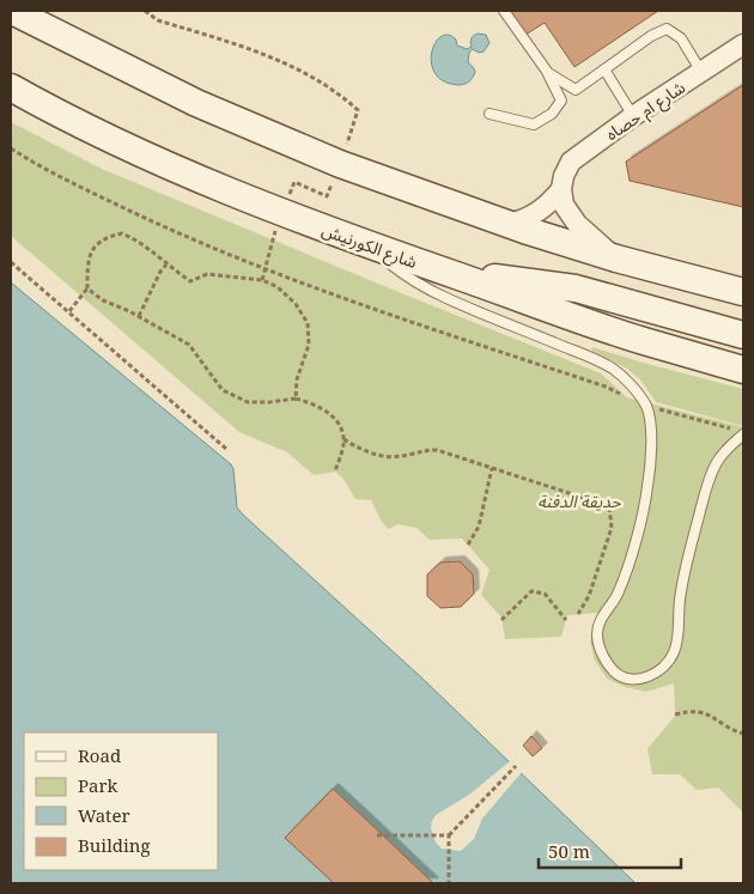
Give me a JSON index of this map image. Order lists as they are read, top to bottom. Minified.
{"streets":{"main road":["شارع الكورنيش"],"street":["شارع ام حصاه"]},"parks":["حديقة الدفنة"],"legend":["Road","Park","Water","Building"],"scale_bar":"50 m"}
